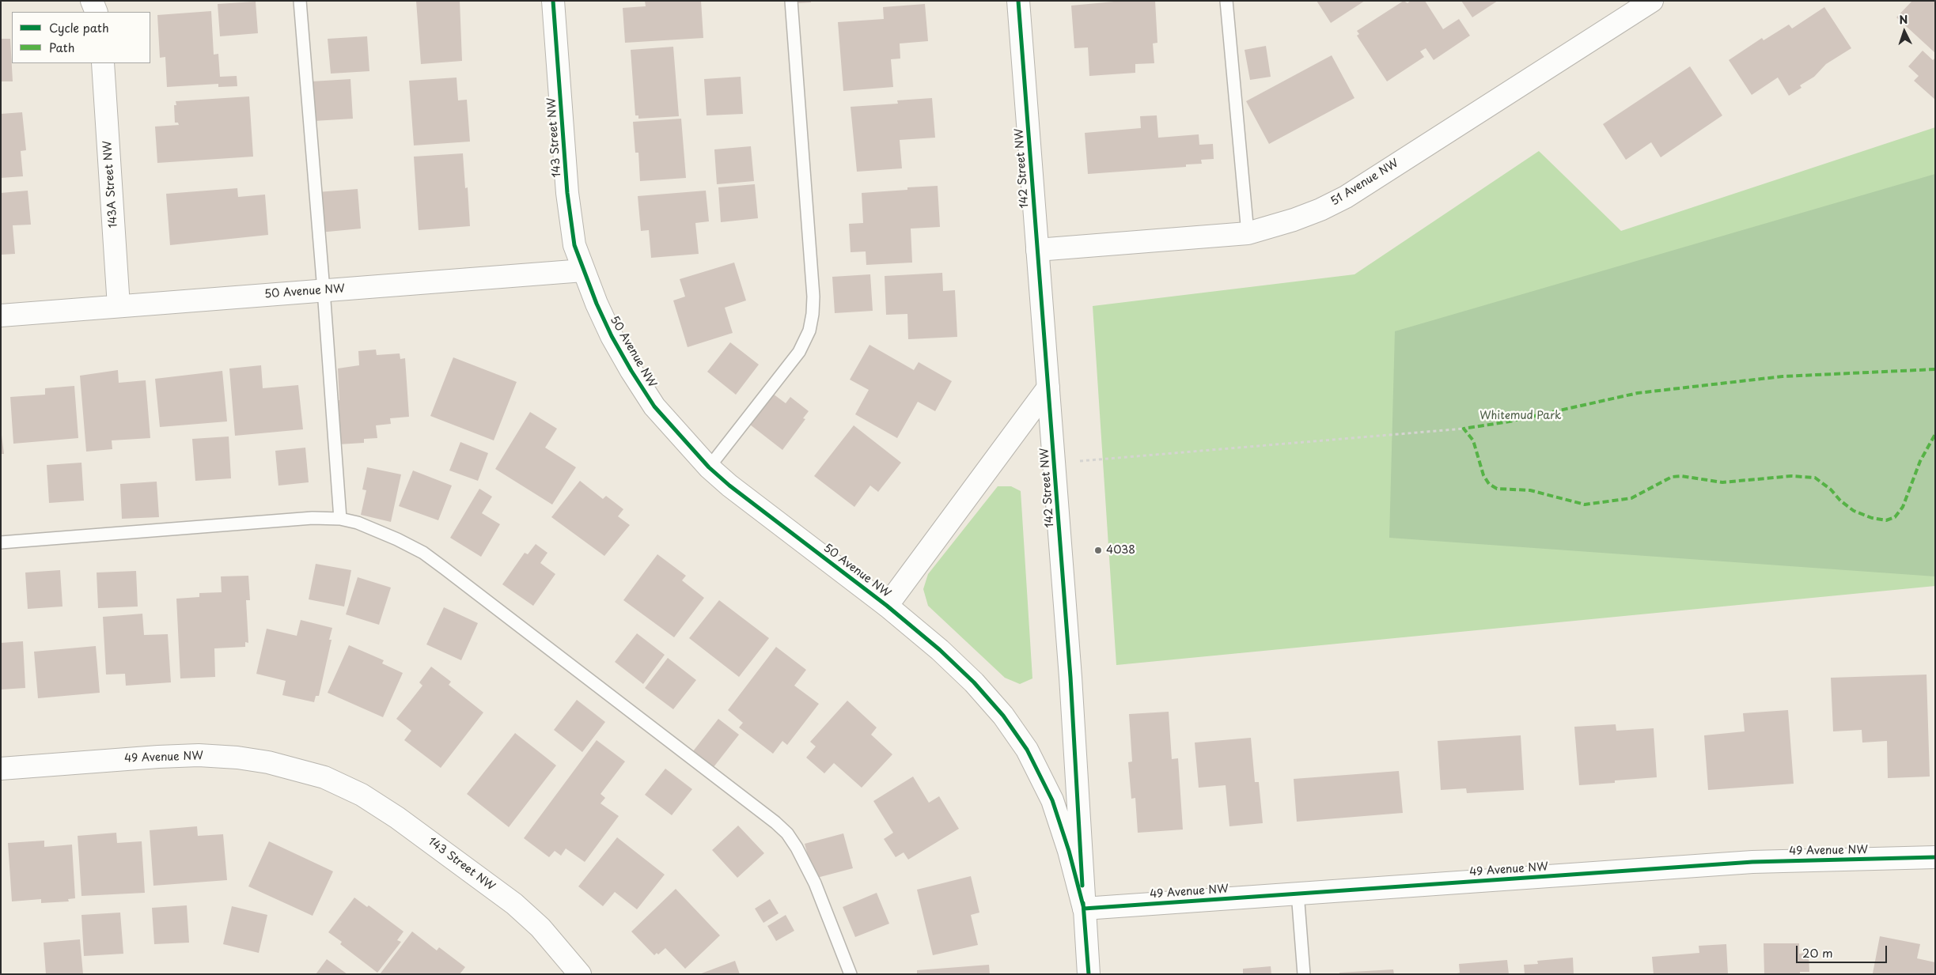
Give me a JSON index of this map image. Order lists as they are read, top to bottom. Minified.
{"streets":{"street":["143 Street NW","142 Street NW","51 Avenue NW","143A Street NW","50 Avenue NW","49 Avenue NW"]},"crossings":[["143 Street NW","50 Avenue NW"],["143 Street NW","49 Avenue NW"],["142 Street NW","51 Avenue NW"],["142 Street NW","50 Avenue NW"],["142 Street NW","49 Avenue NW"],["143A Street NW","50 Avenue NW"],["50 Avenue NW","49 Avenue NW"]],"parks":["Whitemud Park"],"places":["4038"],"legend":["Cycle path","Path"],"scale_bar":"20 m","north":"top"}
